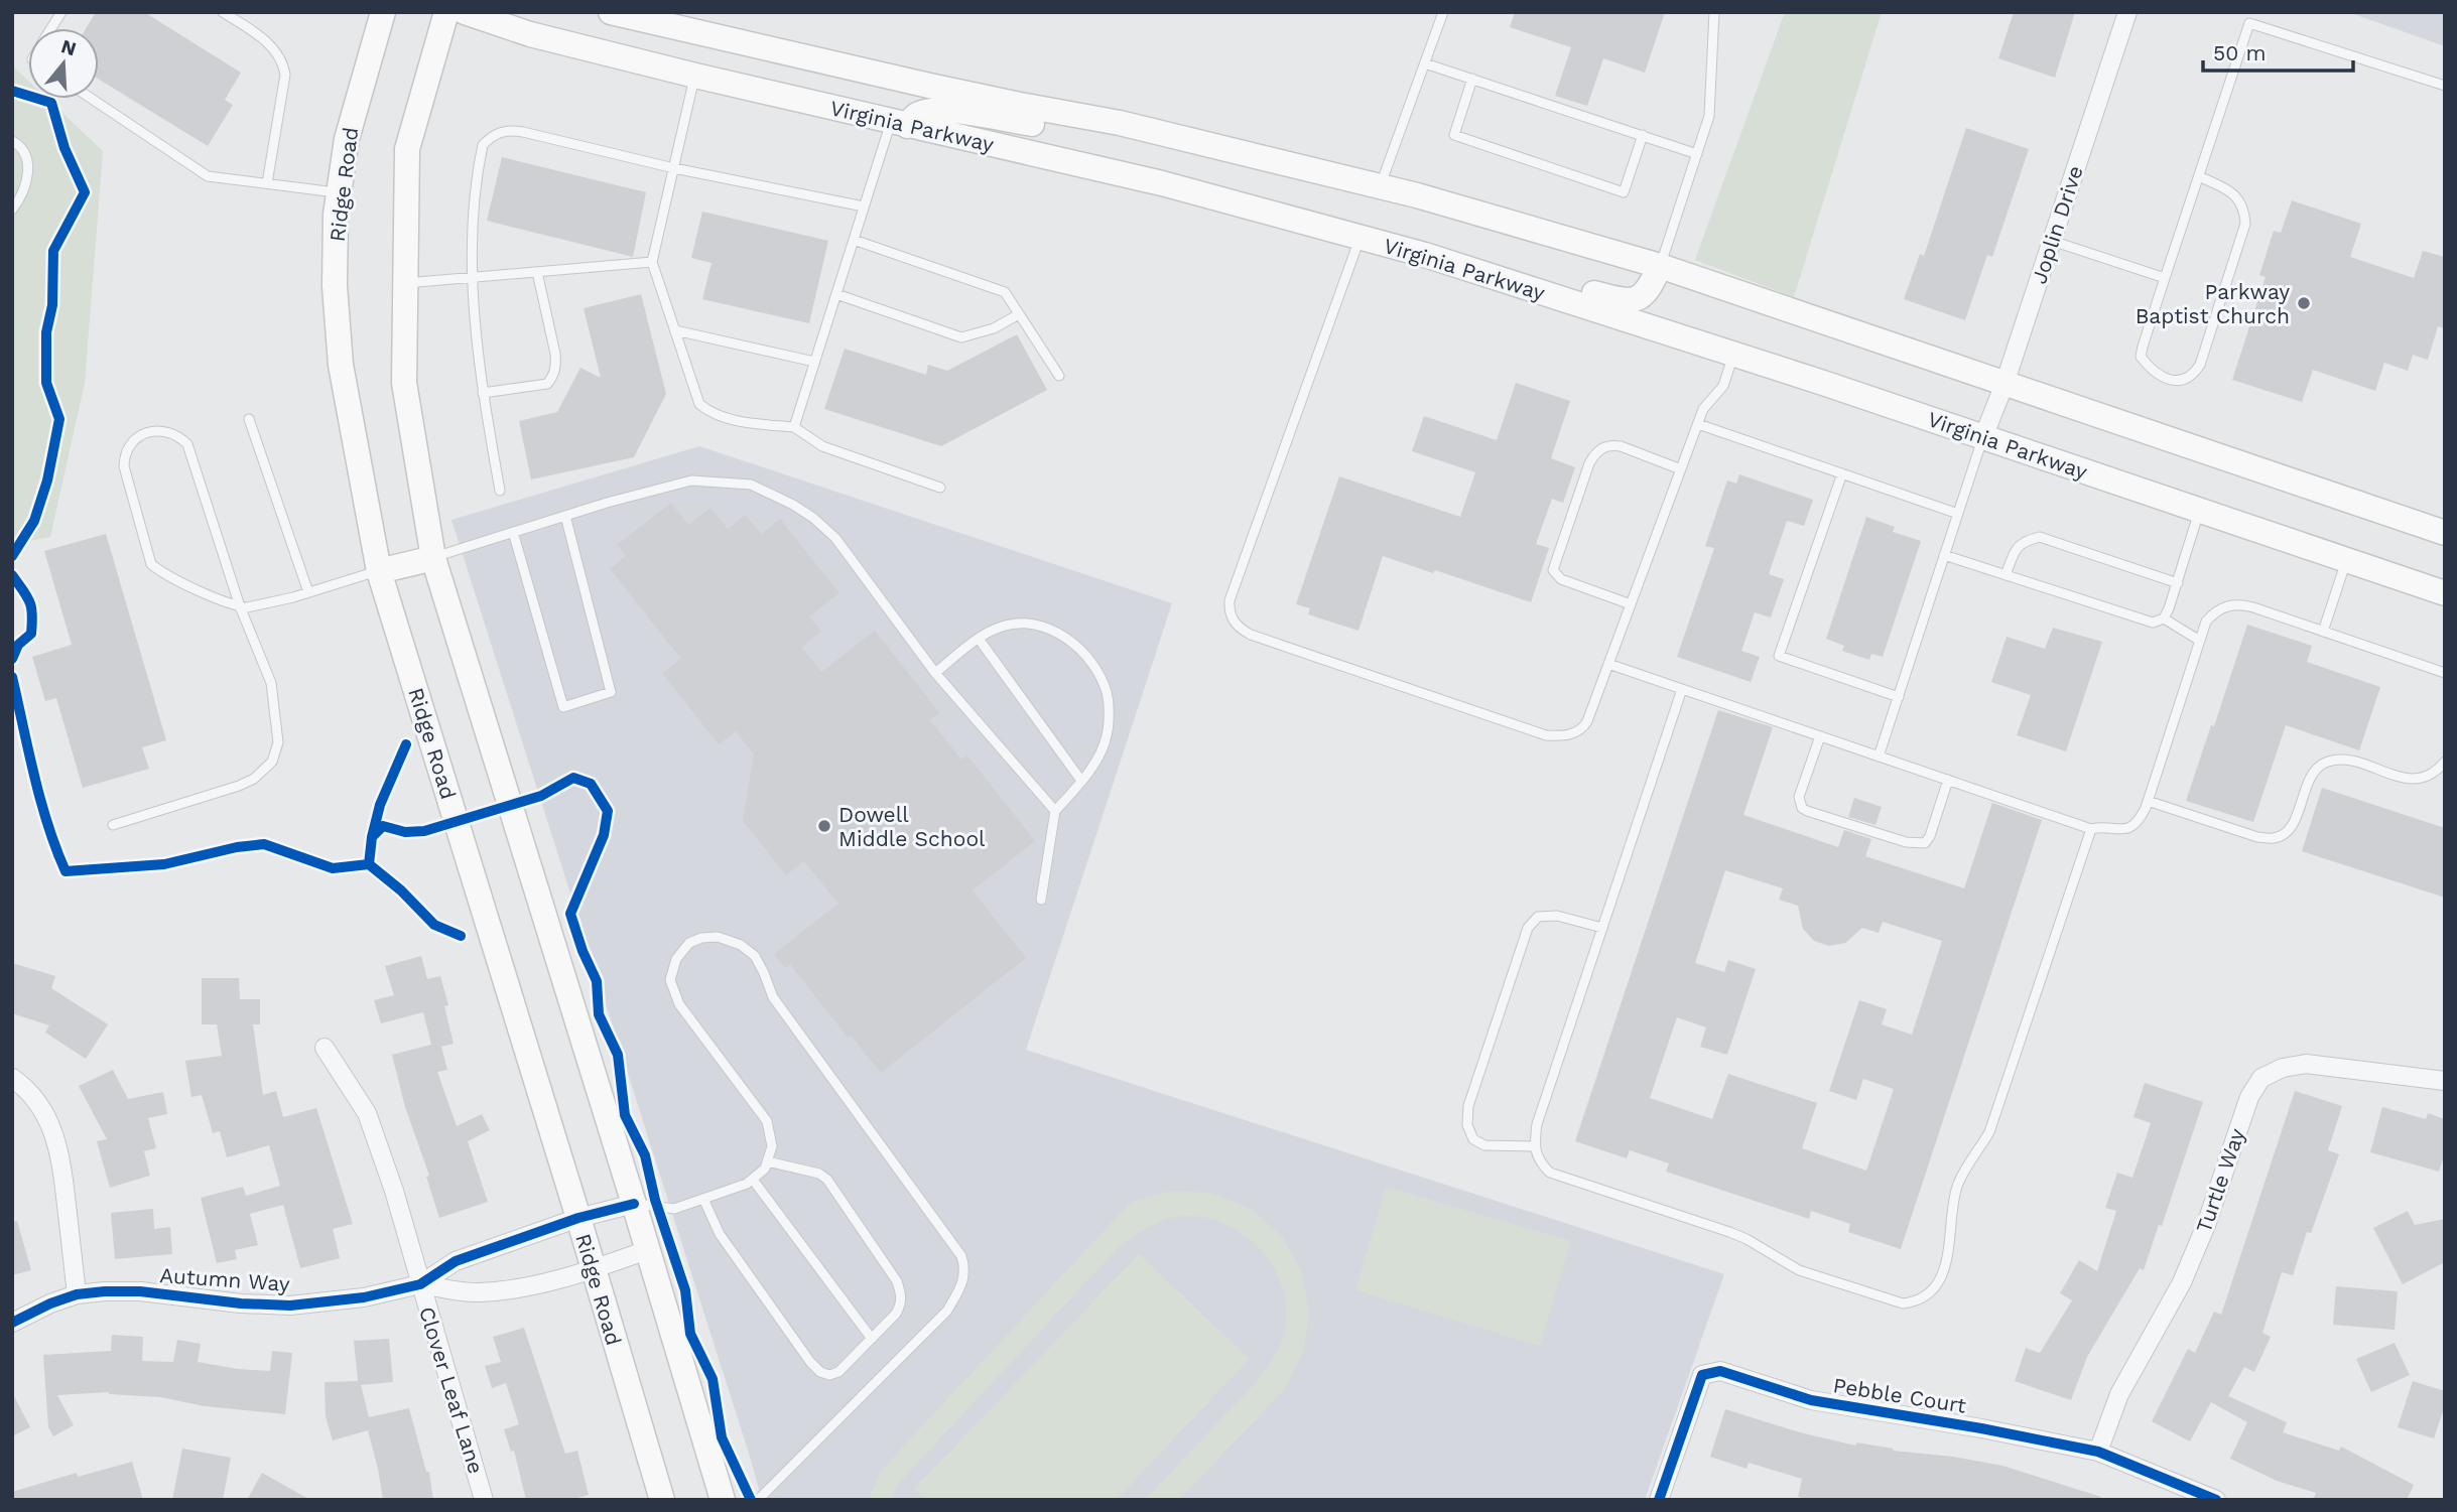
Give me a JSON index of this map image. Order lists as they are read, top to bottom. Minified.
{"streets":{"main road":["Virginia Parkway","Ridge Road"],"street":["Joplin Drive","Turtle Way","Autumn Way","Clover Leaf Lane","Pebble Court"]},"crossings":[["Virginia Parkway","Joplin Drive"],["Ridge Road","Autumn Way"],["Turtle Way","Pebble Court"],["Autumn Way","Clover Leaf Lane"]],"places":["Parkway Baptist Church","Dowell Middle School"],"scale_bar":"50 m","north":"top"}
